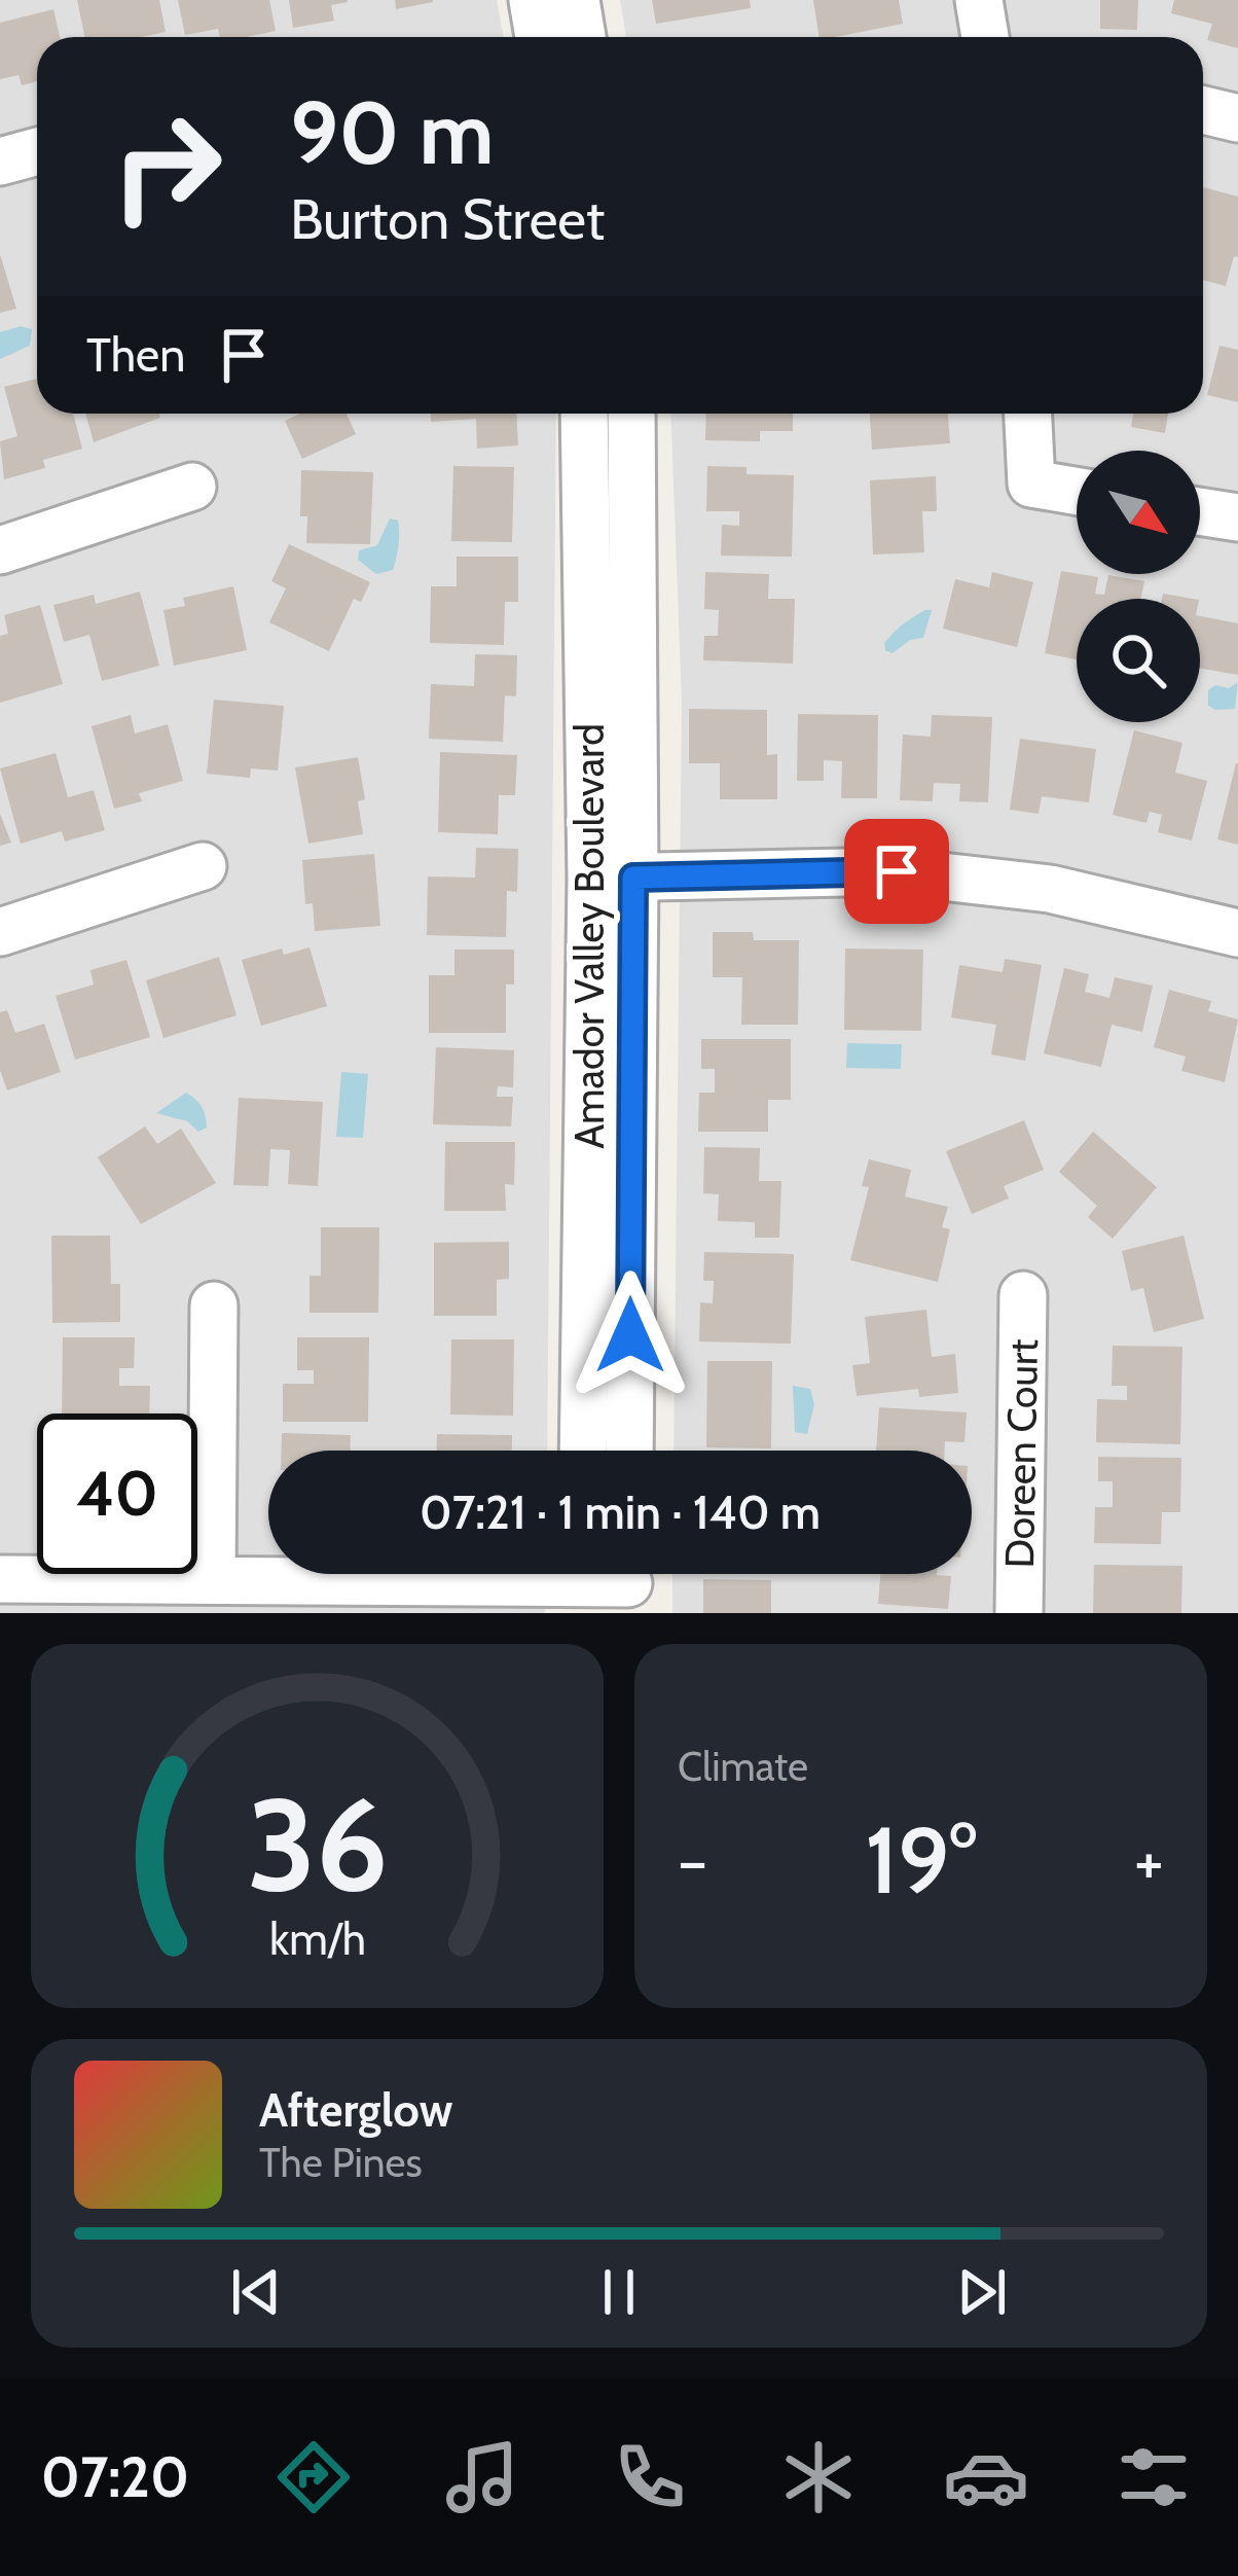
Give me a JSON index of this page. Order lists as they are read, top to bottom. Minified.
{"streets":{"street":["Amador Valley Boulevard","Doreen Court"]},"north":"bottom right","page":{"turn":["90 m","Burton Street"],"then":"Then","limit":"40","trip":"07:21 · 1 min · 140 m","tile":"Climate","heat":["−","19°","+"],"song":["Afterglow","The Pines"],"tabs":"07:20","gauge":["36","km/h"]}}
